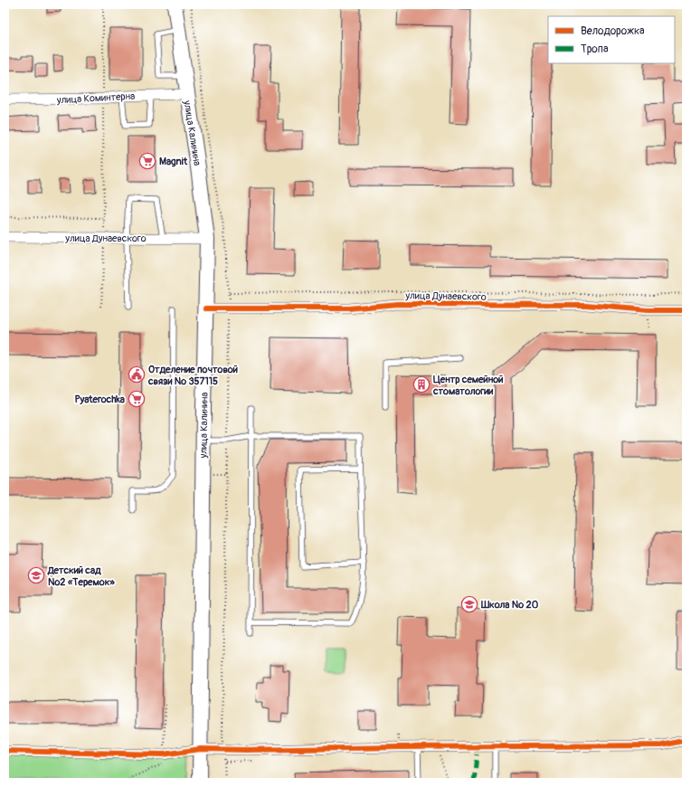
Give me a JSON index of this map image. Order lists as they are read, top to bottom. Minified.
{"streets":{"main road":["улица Калинина"],"street":["улица Коминтерна","улица Дунаевского"]},"crossings":[["улица Коминтерна","улица Калинина"],["улица Калинина","улица Дунаевского"]],"places":{"supermarket":["Magnit","Pyaterochka"],"public building":["Отделение почтовой связи № 357115"],"building":["Центр cемейной cтоматологии"],"school or university":["Детский сад №2 «Теремок»","Школа № 20"]},"legend":["Велодорожка","Тропа"]}
